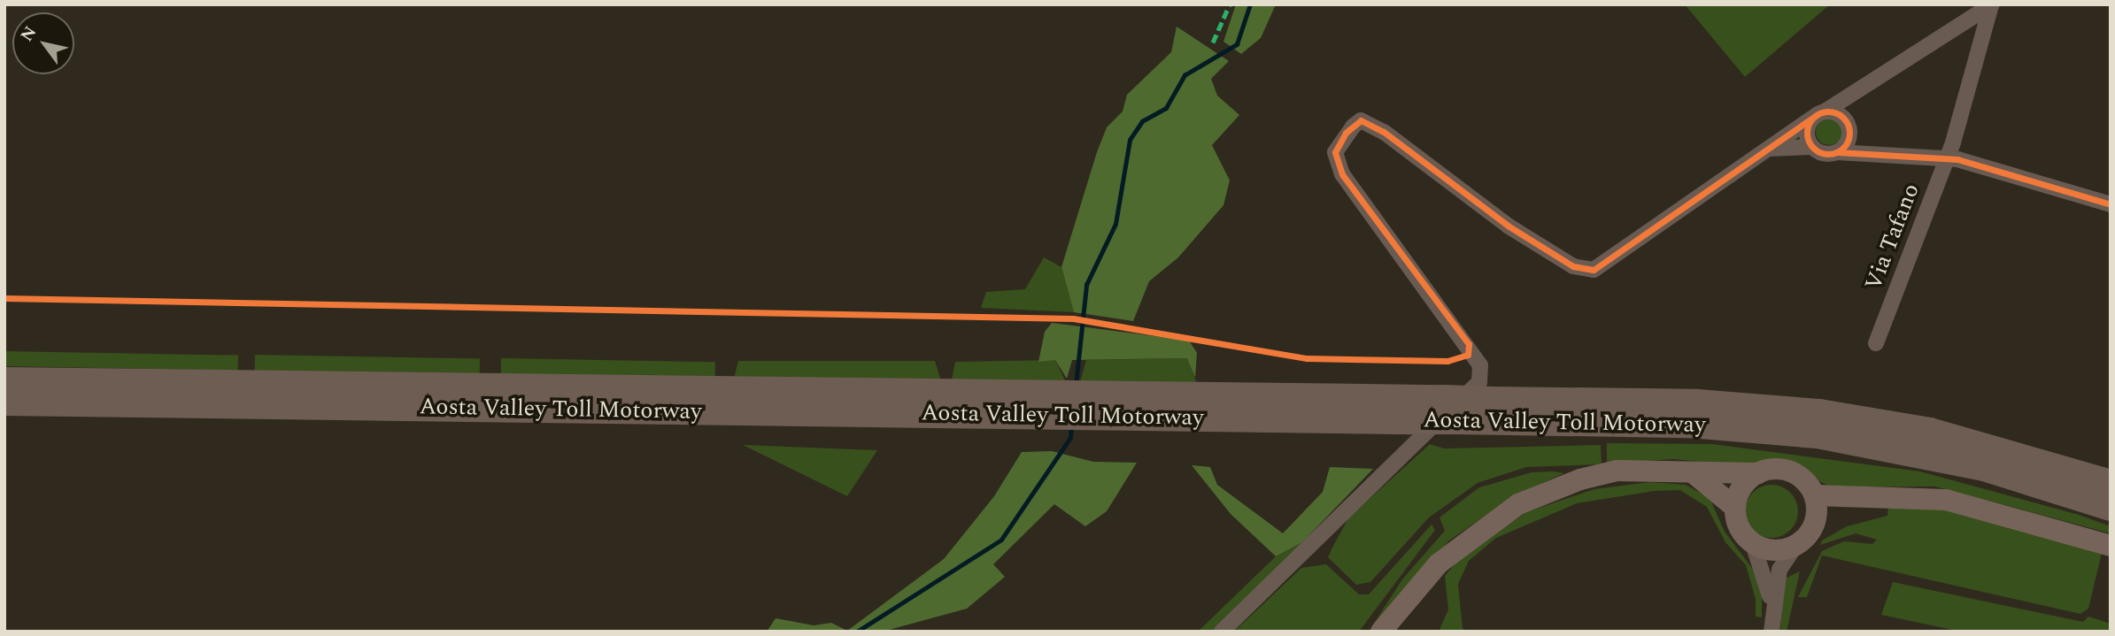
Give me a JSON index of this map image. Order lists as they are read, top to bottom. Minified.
{"streets":{"highway":["Aosta Valley Toll Motorway"],"street":["Via Tafano"]},"north":"top left"}
